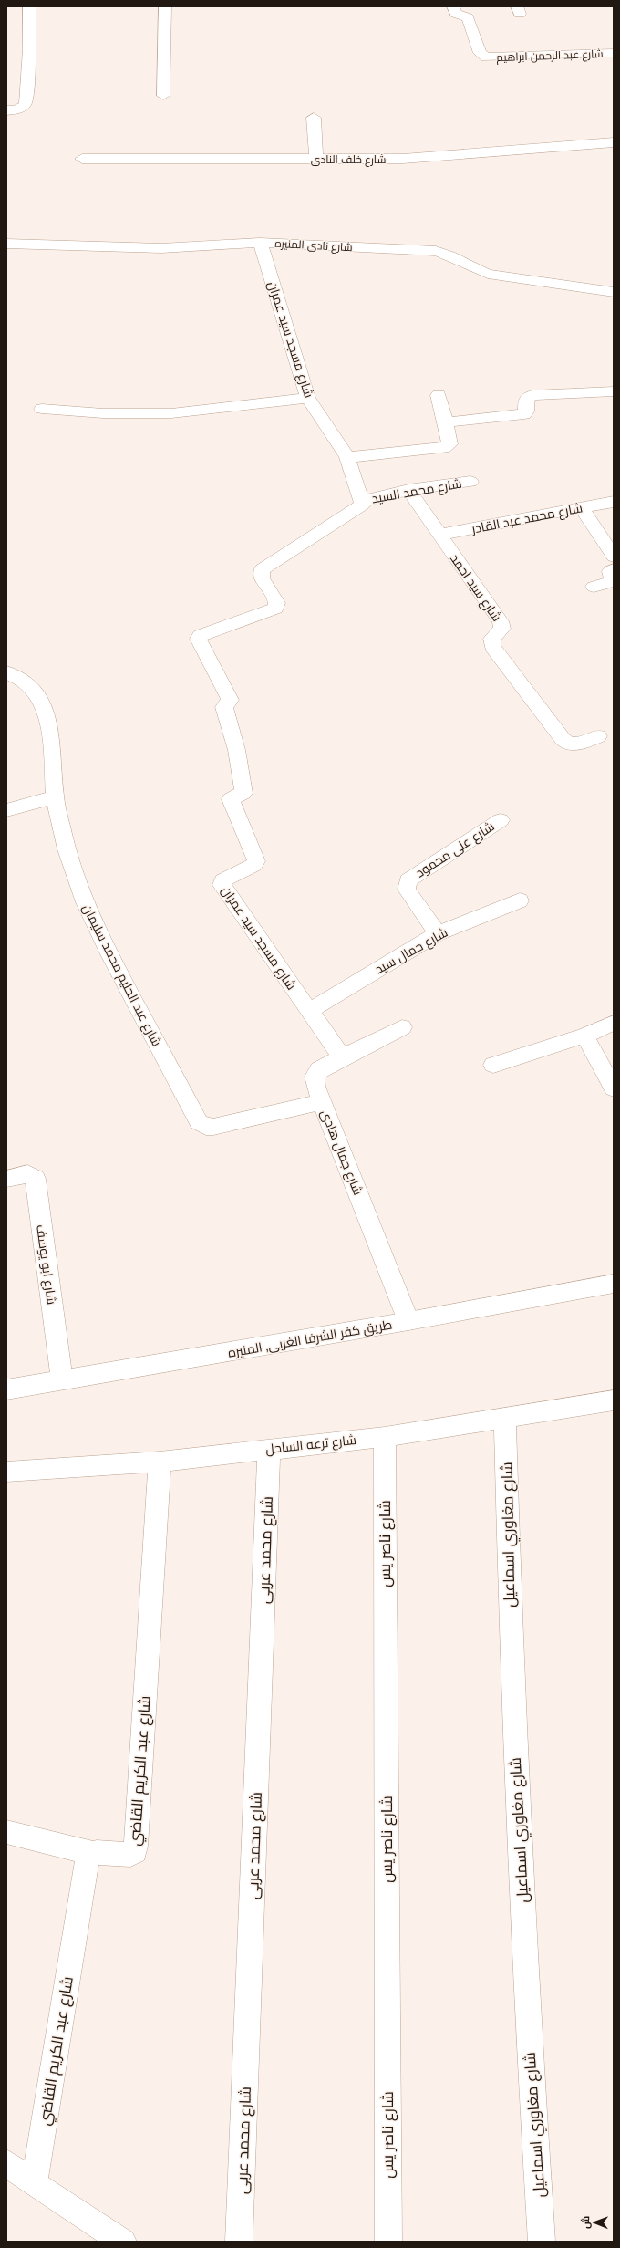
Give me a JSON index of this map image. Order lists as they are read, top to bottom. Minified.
{"streets":{"street":["شارع عبد الرحمن ابراهيم","شارع خلف النادى","شارع نادى المنيره","شارع مسجد سيد عمران","شارع محمد السيد","شارع محمد عبد القادر","شارع سيد احمد","شارع على محمود","شارع جمال سيد","شارع عبد الحليم محمد سليمان","شارع جمال هادى","شارع ابو يوسف","طريق كفر الشرفا الغربى, المنيره","شارع ترعه الساحل","شارع مغاوري اسماعيل","شارع ناصر يس","شارع محمد عربى","شارع عبد الكريم القاضي"]},"crossings":[["شارع نادى المنيره","شارع مسجد سيد عمران"],["شارع مسجد سيد عمران","شارع محمد السيد"],["شارع مسجد سيد عمران","شارع جمال سيد"],["شارع مسجد سيد عمران","شارع جمال هادى"],["شارع محمد السيد","شارع سيد احمد"],["شارع محمد عبد القادر","شارع سيد احمد"],["شارع على محمود","شارع جمال سيد"],["شارع عبد الحليم محمد سليمان","شارع جمال هادى"],["شارع جمال هادى","طريق كفر الشرفا الغربى, المنيره"],["شارع ابو يوسف","طريق كفر الشرفا الغربى, المنيره"],["شارع ترعه الساحل","شارع مغاوري اسماعيل"],["شارع ترعه الساحل","شارع ناصر يس"],["شارع ترعه الساحل","شارع محمد عربى"],["شارع ترعه الساحل","شارع عبد الكريم القاضي"]],"north":"left"}
